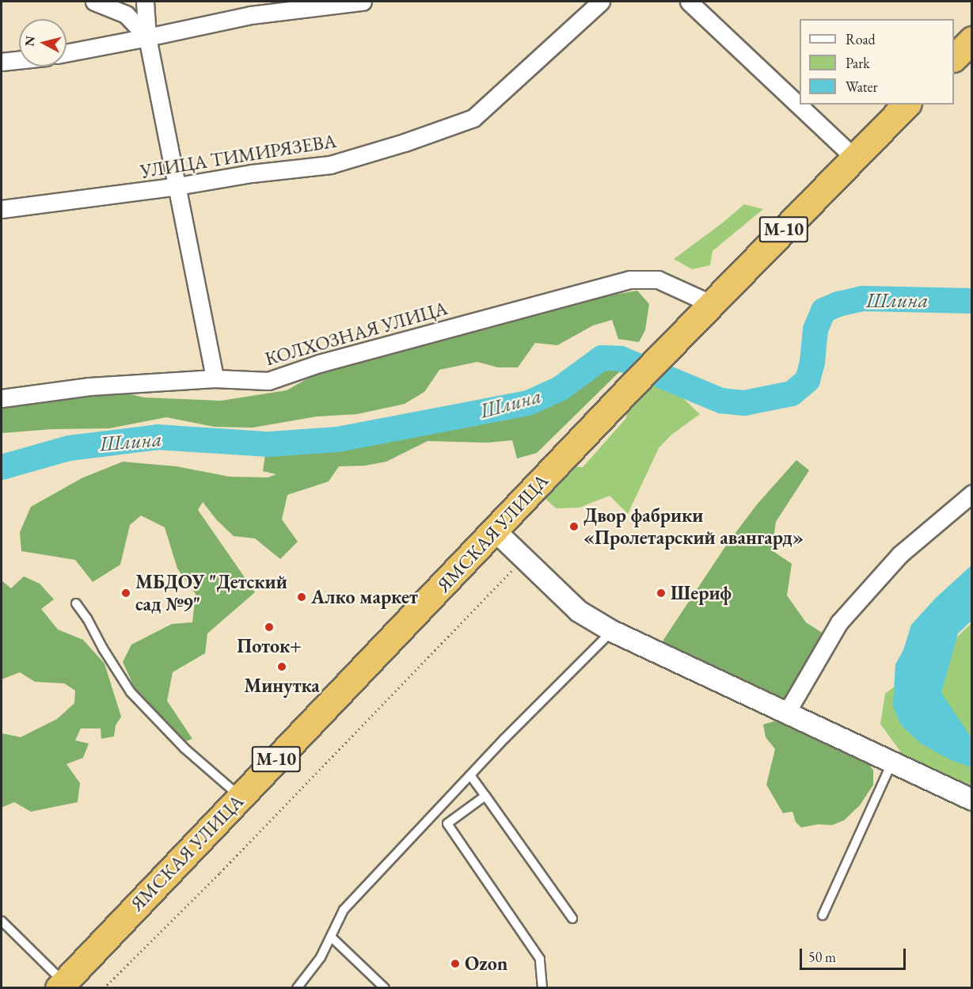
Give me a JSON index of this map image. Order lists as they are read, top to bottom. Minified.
{"streets":{"highway":["М-10","ЯМСКАЯ УЛИЦА"],"street":["УЛИЦА ТИМИРЯЗЕВА","КОЛХОЗНАЯ УЛИЦА"]},"crossings":[["М-10","КОЛХОЗНАЯ УЛИЦА"],["М-10","ЯМСКАЯ УЛИЦА"],["КОЛХОЗНАЯ УЛИЦА","ЯМСКАЯ УЛИЦА"]],"water":["Шлина"],"places":["Двор фабрики «Пролетарский авангард»","МБДОУ \"Детский сад №9\"","Шериф","Алко маркет","Поток+","Минутка","Ozon"],"legend":["Road","Park","Water"],"scale_bar":"50 m","north":"left"}
